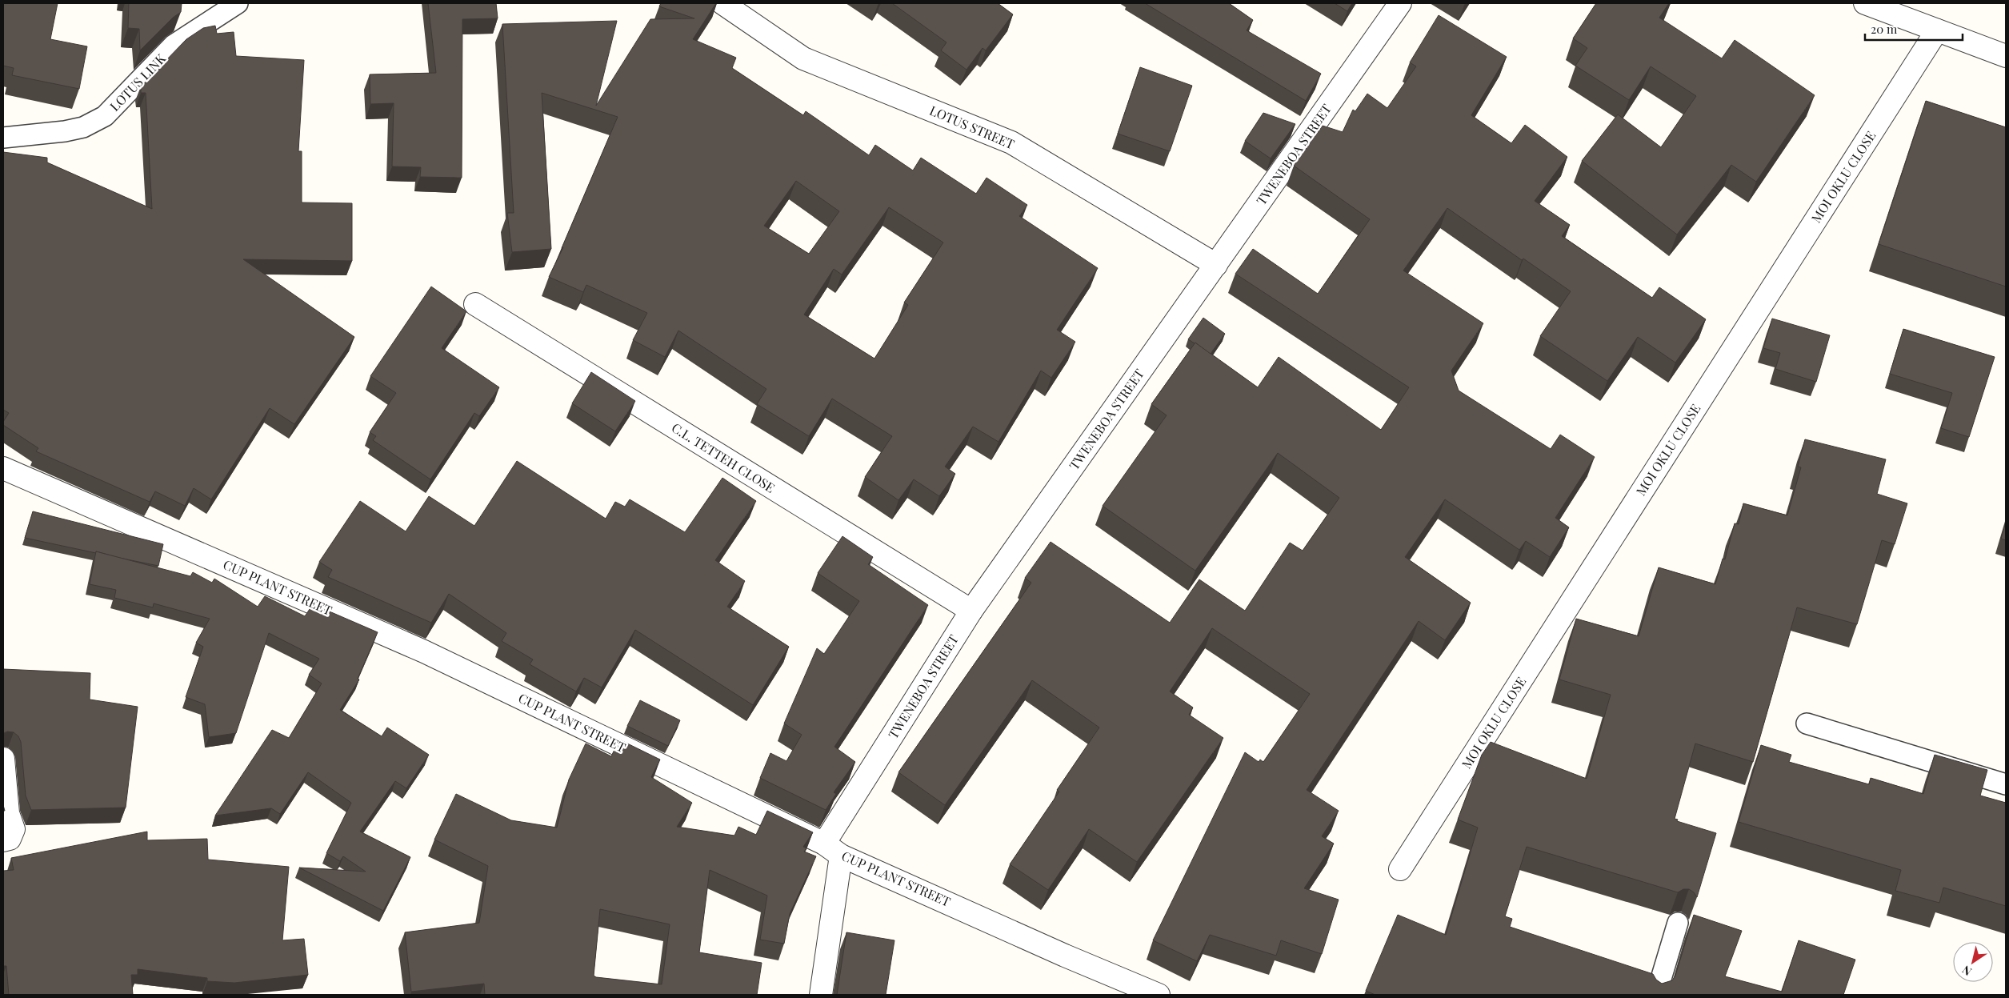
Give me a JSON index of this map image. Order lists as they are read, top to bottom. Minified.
{"streets":{"street":["LOTUS STREET","TWENEBOA STREET","MOI OKLU CLOSE","C.L. TETTEH CLOSE","CUP PLANT STREET"],"lane":["LOTUS LINK"]},"crossings":[["LOTUS STREET","TWENEBOA STREET"],["TWENEBOA STREET","C.L. TETTEH CLOSE"],["TWENEBOA STREET","CUP PLANT STREET"]],"scale_bar":"20 m","north":"bottom left"}
